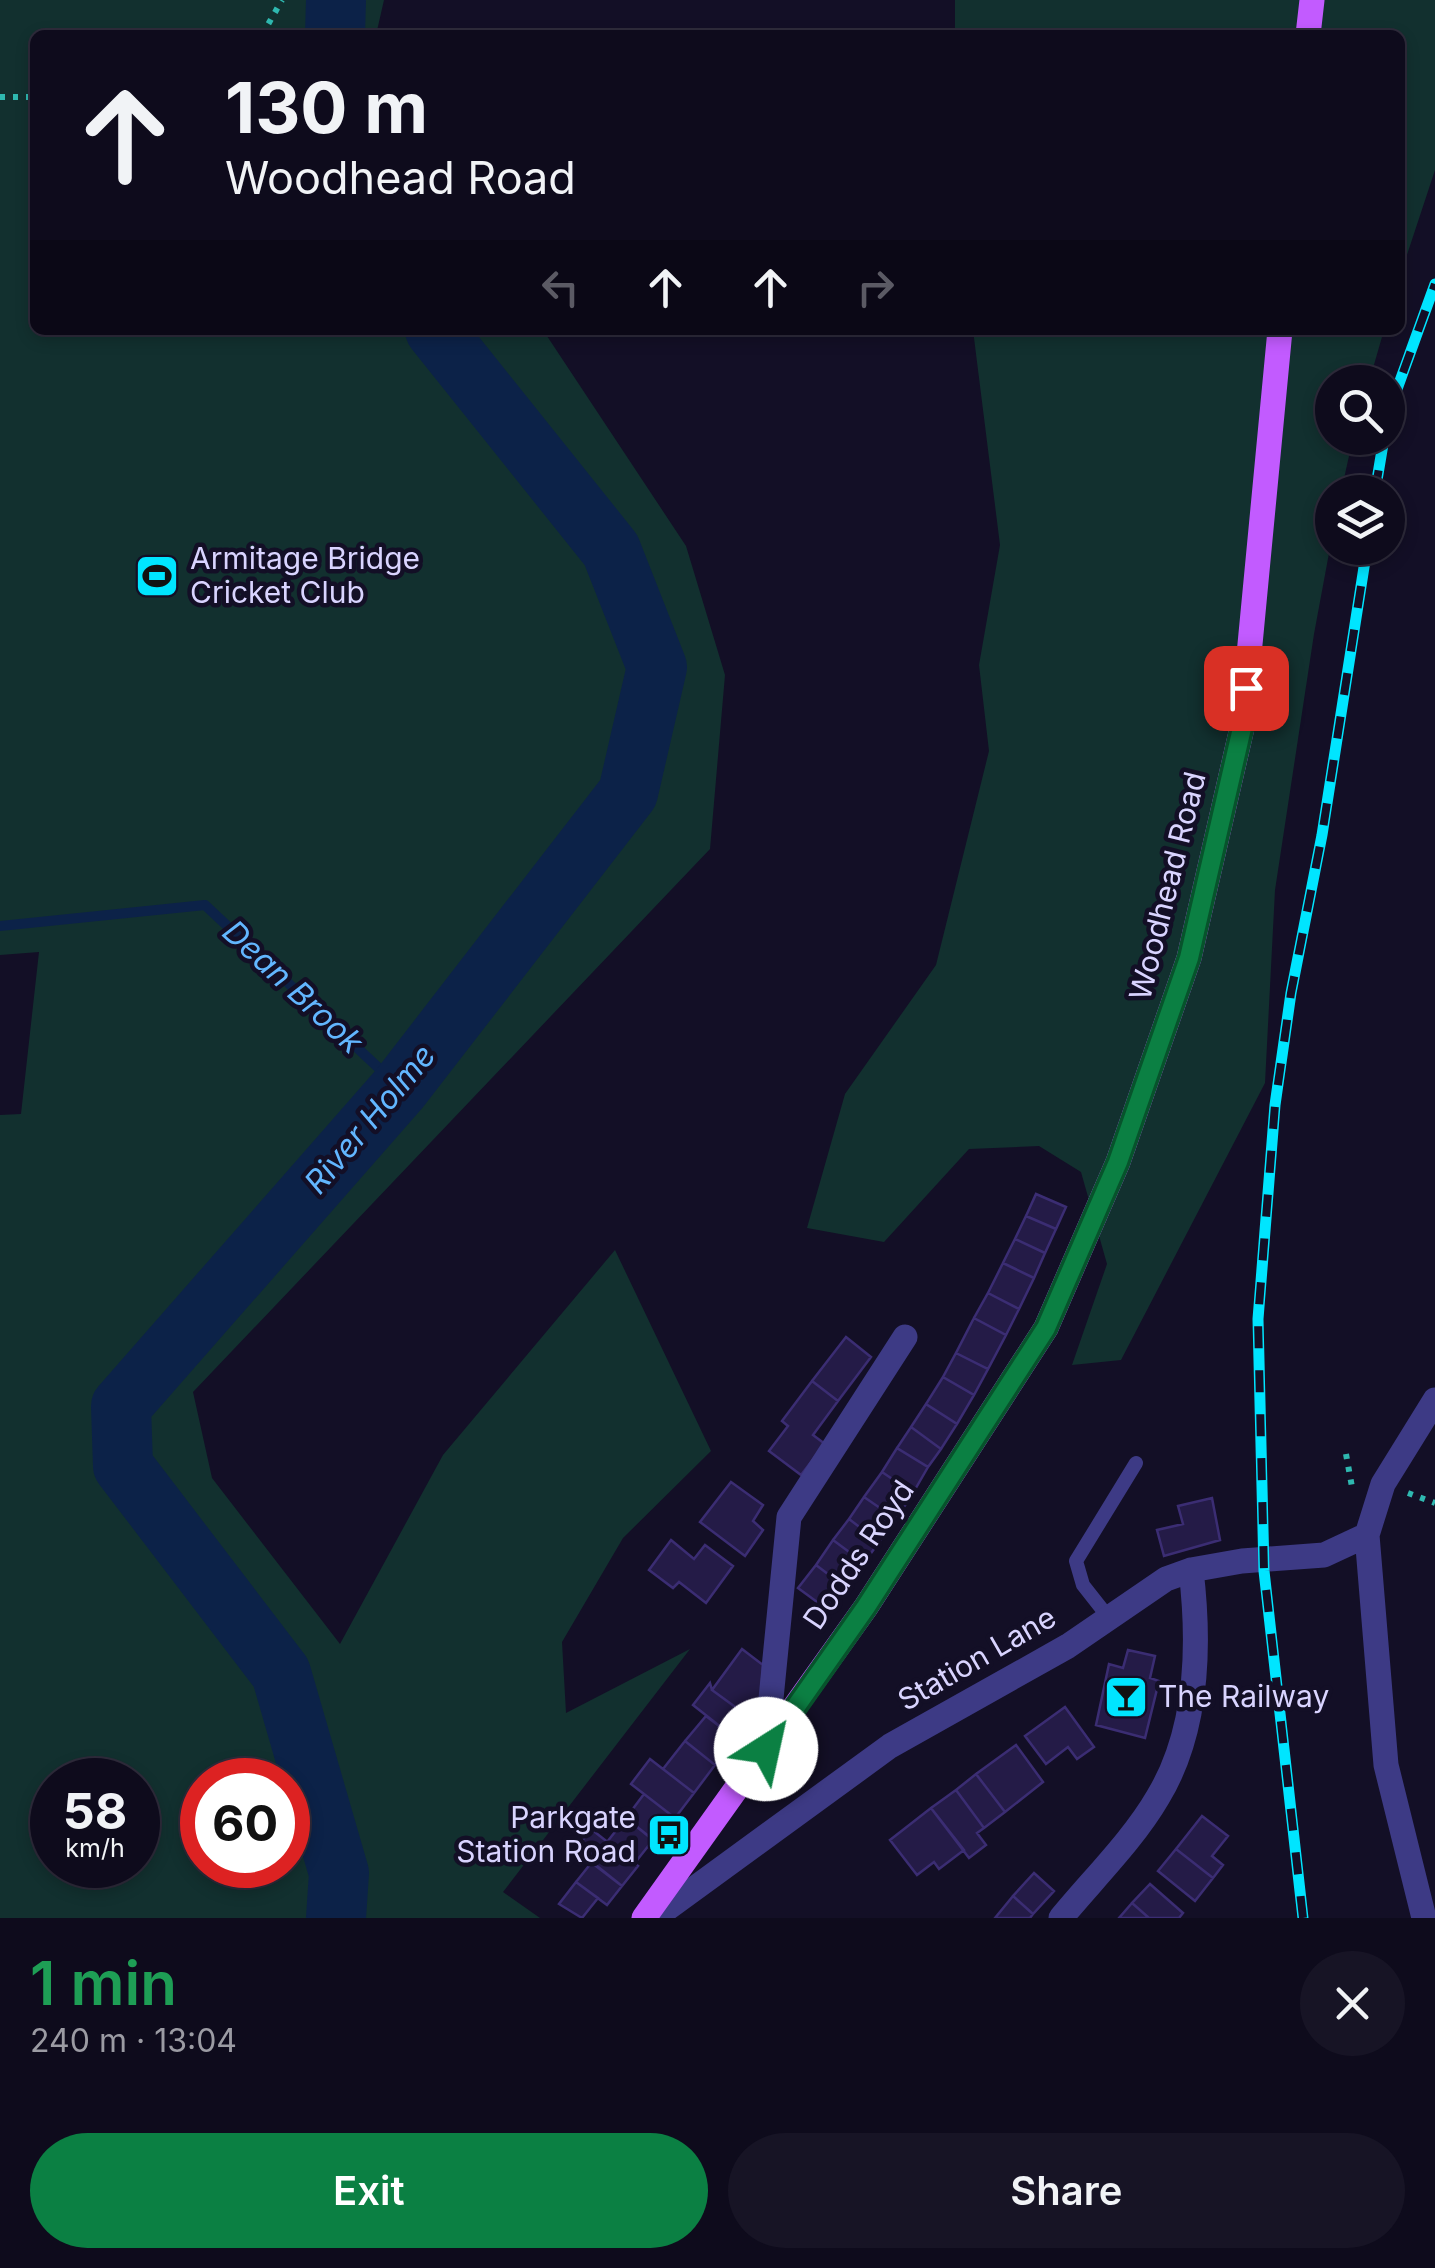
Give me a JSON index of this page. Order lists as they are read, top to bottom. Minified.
{"streets":{"main road":["Woodhead Road","Dodds Royd"],"street":["Station Lane"]},"crossings":[["Woodhead Road","Dodds Royd"]],"water":["Dean Brook","River Holme"],"places":{"sports":["Armitage Bridge Cricket Club"],"bar":["The Railway"],"bus stop":["Parkgate Station Road"]},"page":{"turn":["130 m","Woodhead Road"],"speed":"58 km/h","limit":"60","heading":["1 min","240 m · 13:04"],"buttons":["Exit","Share"]}}
